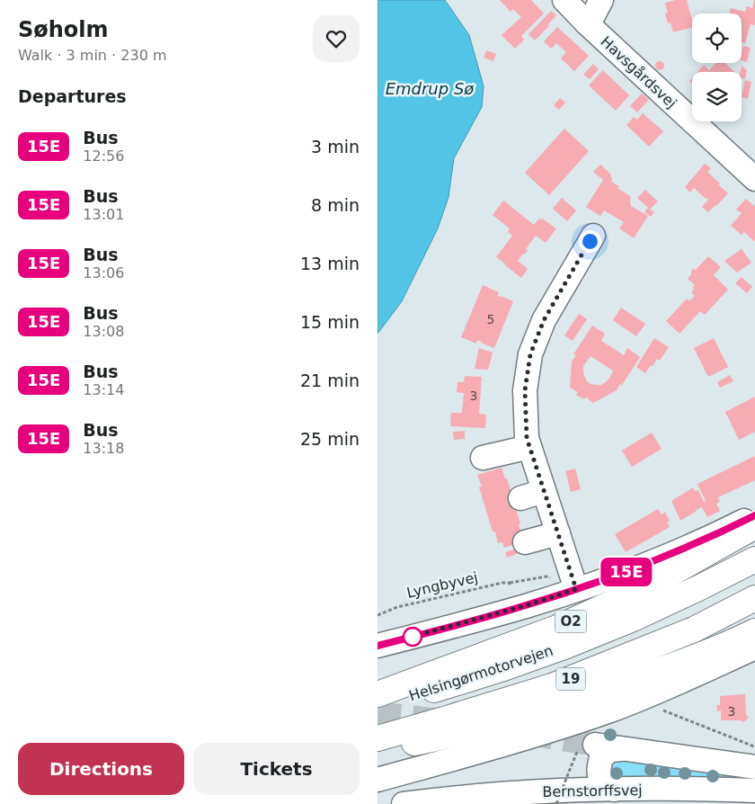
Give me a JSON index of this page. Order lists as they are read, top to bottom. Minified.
{"streets":{"highway":["O2","Helsingørmotorvejen","19"],"street":["Havsgårdsvej","Bernstorffsvej"],"path":["Lyngbyvej"]},"water":["Emdrup Sø"],"lines":["bus line 15E"],"house_numbers":["5","3","3"],"page":{"heading":[["Søholm","Walk · 3 min · 230 m"],"Departures"],"on_map":"15E","list":[{"mark":"15E","name":"Bus","note":"12:56","value":"3 min"},{"mark":"15E","name":"Bus","note":"13:01","value":"8 min"},{"mark":"15E","name":"Bus","note":"13:06","value":"13 min"},{"mark":"15E","name":"Bus","note":"13:08","value":"15 min"},{"mark":"15E","name":"Bus","note":"13:14","value":"21 min"},{"mark":"15E","name":"Bus","note":"13:18","value":"25 min"}],"buttons":["Directions","Tickets"]}}
